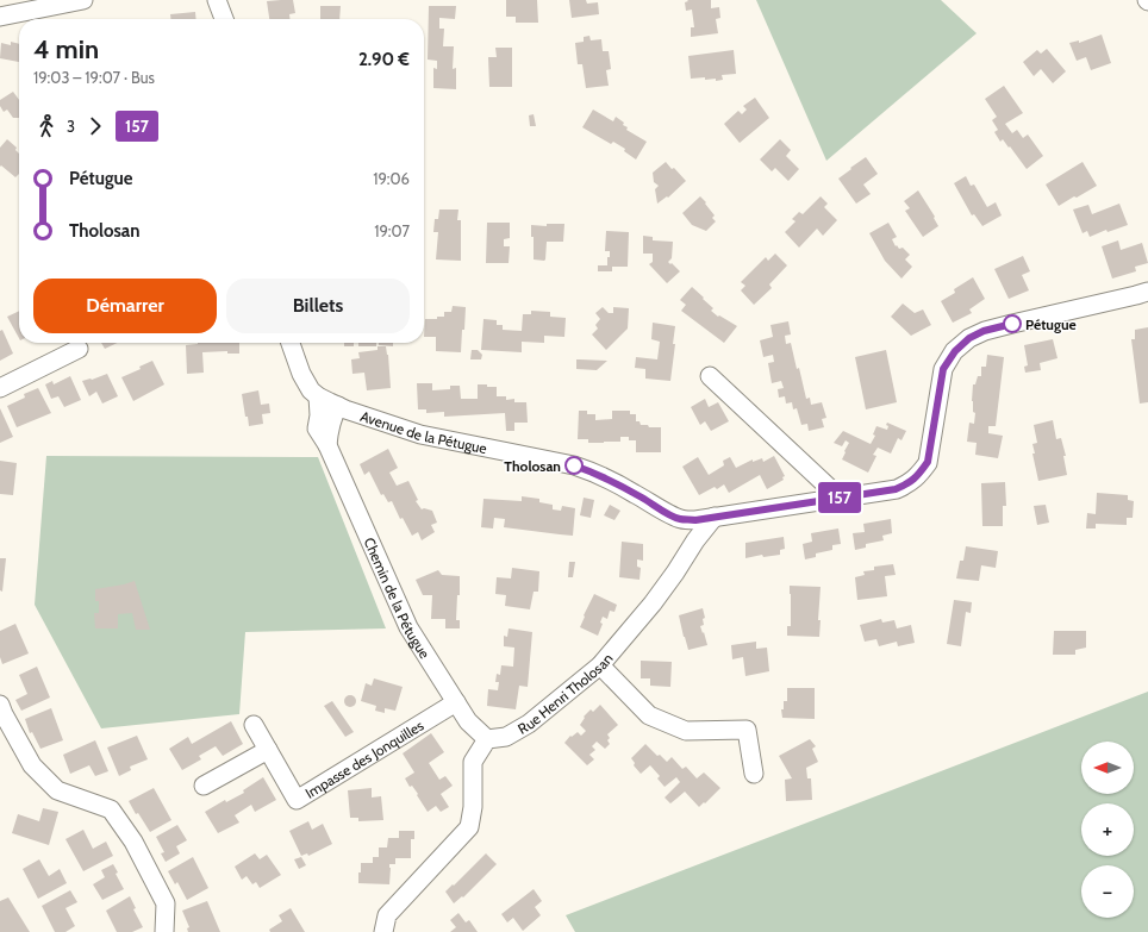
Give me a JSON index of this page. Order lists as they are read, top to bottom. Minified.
{"streets":{"street":["Avenue de la Pétugue","Chemin de la Pétugue","Rue Henri Tholosan","Impasse des Jonquilles"]},"crossings":[["Avenue de la Pétugue","Chemin de la Pétugue"],["Chemin de la Pétugue","Rue Henri Tholosan"],["Chemin de la Pétugue","Impasse des Jonquilles"]],"places":["Pétugue","Tholosan"],"lines":["bus line 157"],"north":"left","page":{"on_map":"157","heading":["4 min","19:03 – 19:07 · Bus","2.90 €"],"legs":["3","157"],"list":[{"name":"Pétugue","value":"19:06"},{"name":"Tholosan","value":"19:07"}],"buttons":["Démarrer","Billets"],"map_buttons":["+","−"]}}
